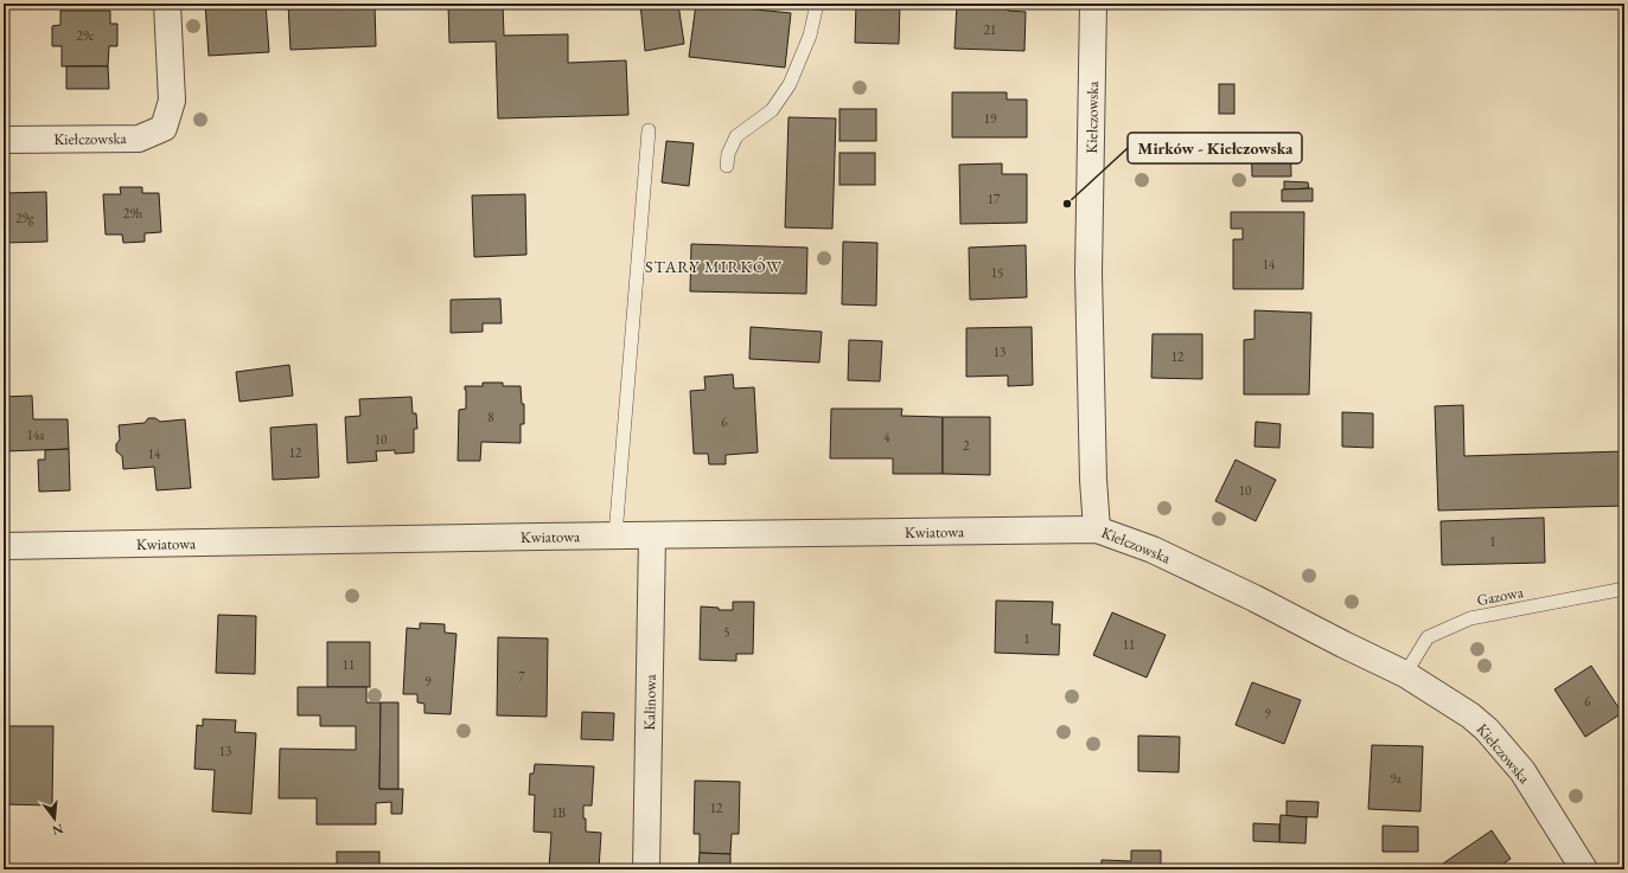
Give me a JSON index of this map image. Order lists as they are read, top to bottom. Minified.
{"streets":{"street":["Kiełczowska","Kwiatowa","Kalinowa"],"lane":["Gazowa"]},"crossings":[["Kiełczowska","Kwiatowa"],["Kiełczowska","Gazowa"],["Kwiatowa","Kalinowa"]],"districts":["STARY MIRKÓW"],"places":["Mirków - Kiełczowska"],"house_numbers":["21","29c","19","17","29h","29g","14","15","13","12","8","6","14a","4","10","2","12","14","10","1","5","1","11","11","7","9","6","9","13","9a","12","1B"],"north":"bottom"}
